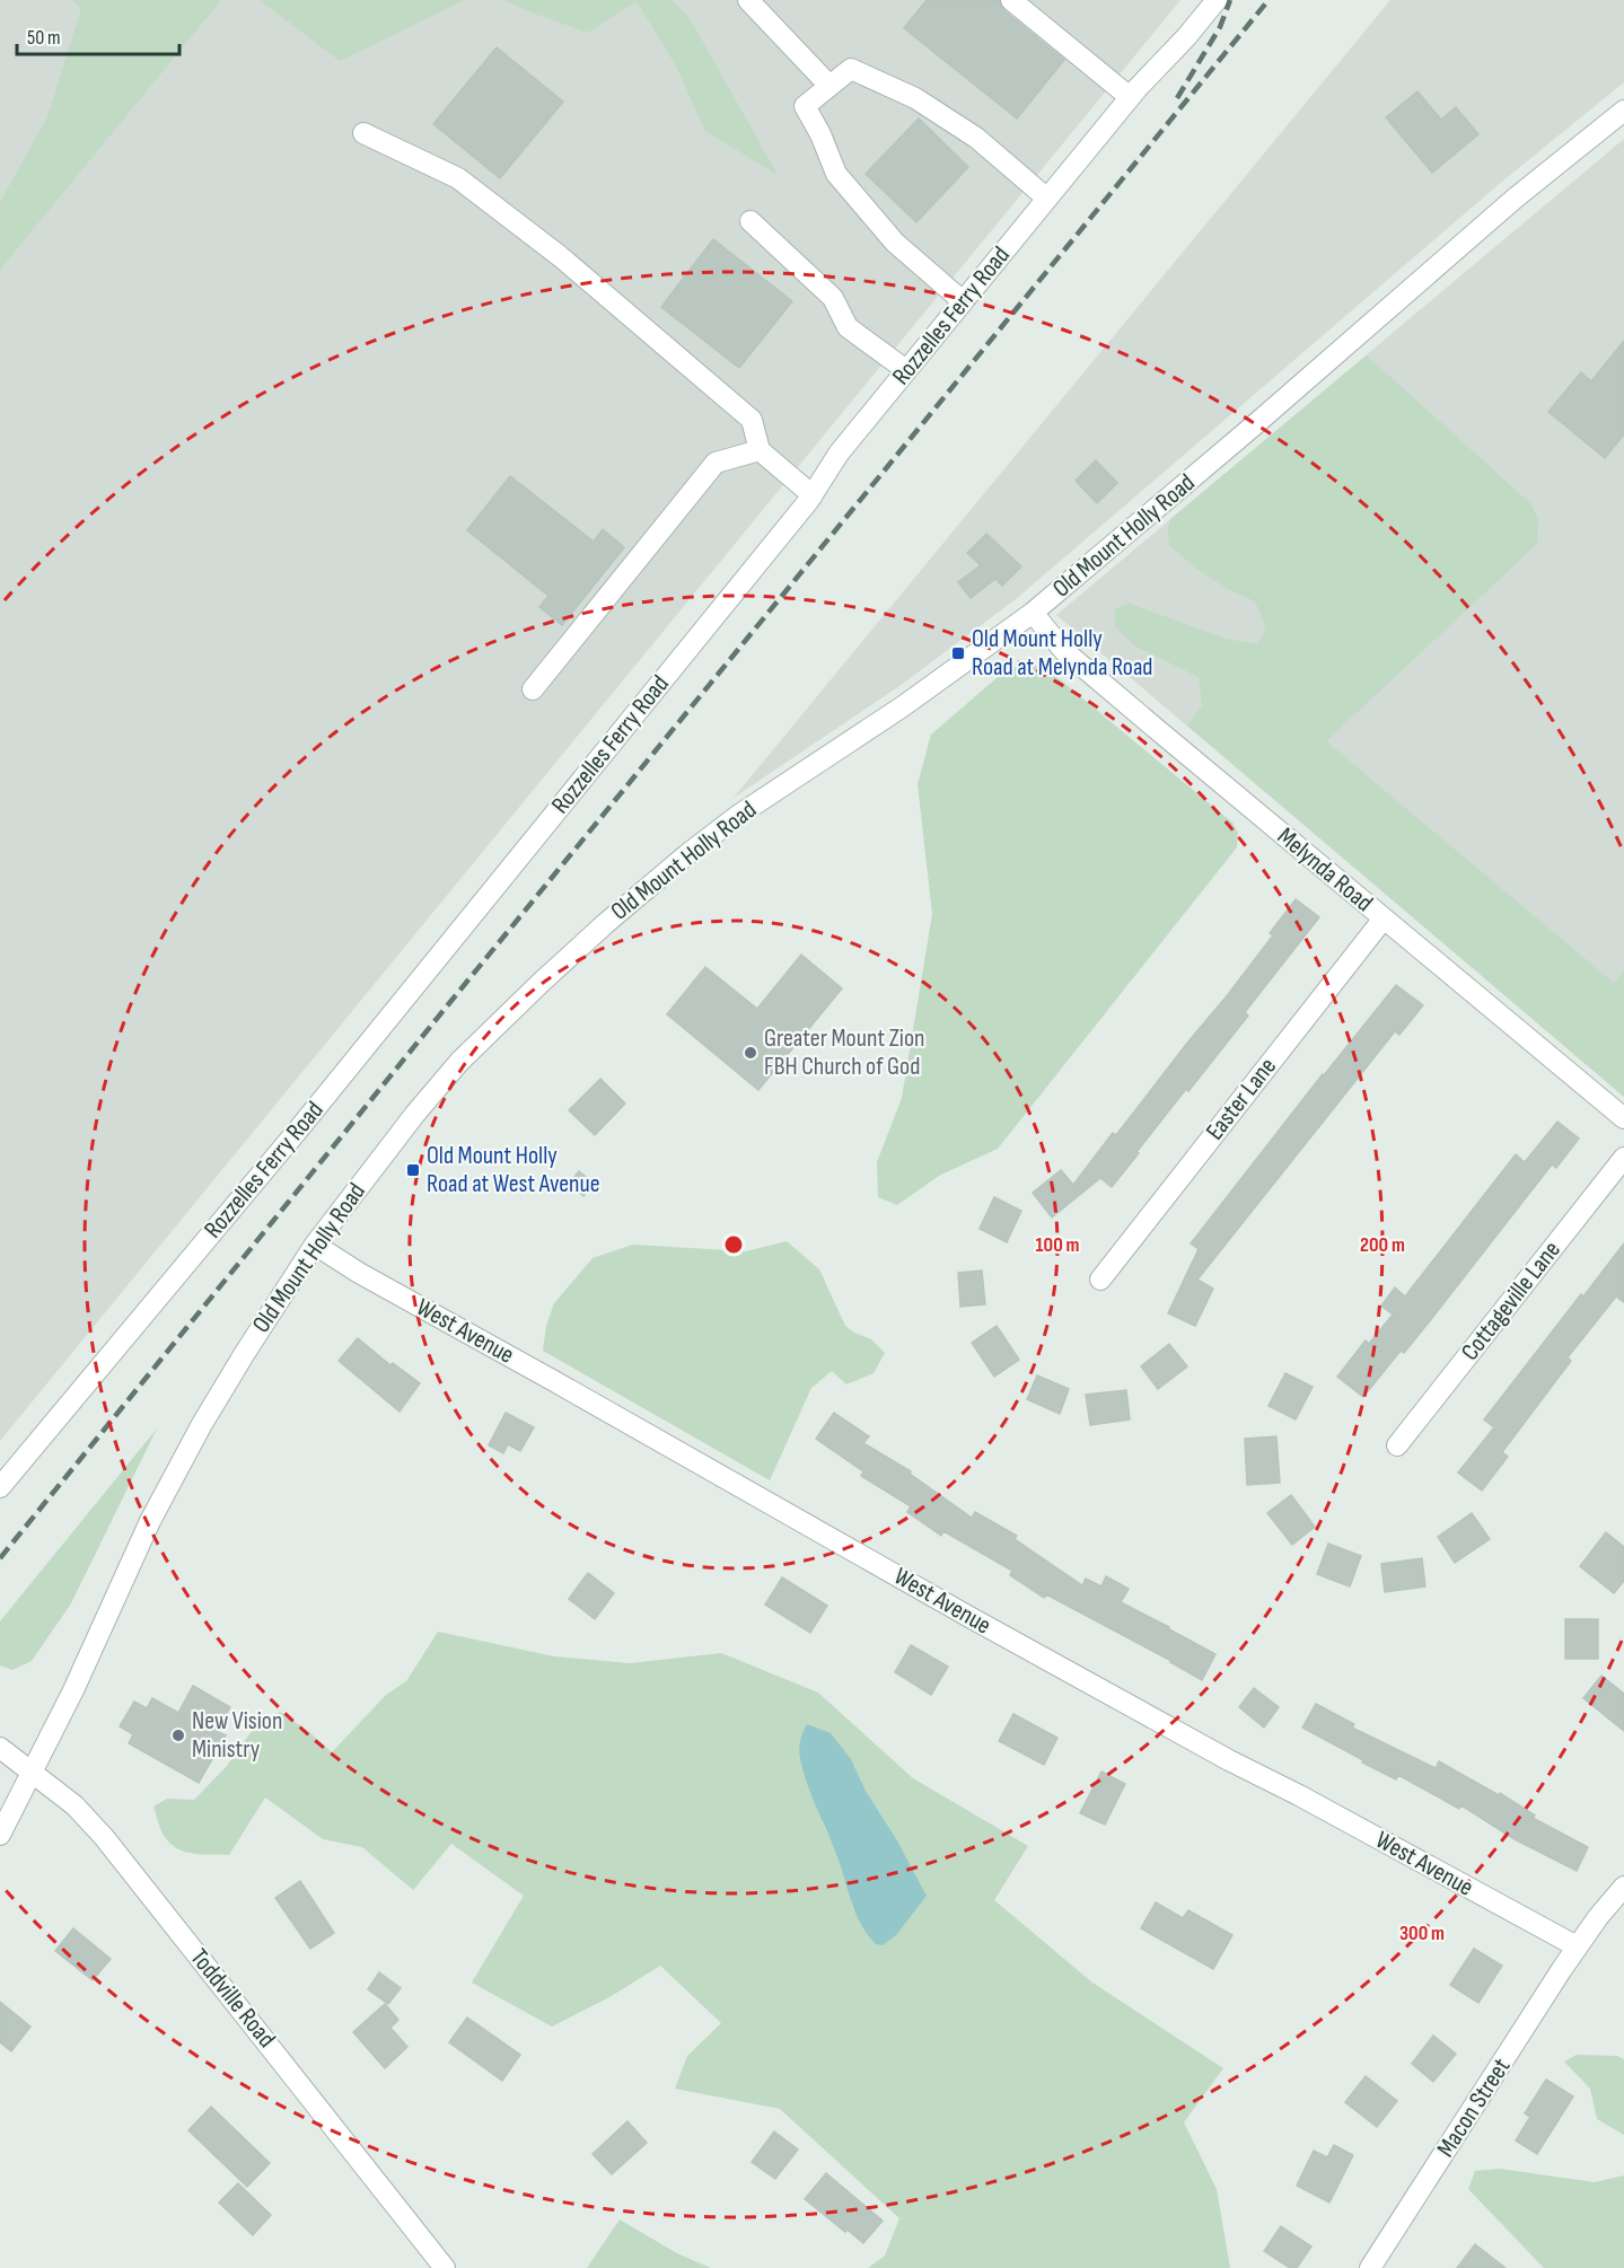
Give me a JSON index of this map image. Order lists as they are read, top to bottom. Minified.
{"streets":{"street":["Rozzelles Ferry Road","Old Mount Holly Road","Melynda Road","Easter Lane","Cottageville Lane","West Avenue","Toddville Road","Macon Street"]},"crossings":[["Old Mount Holly Road","Melynda Road"],["Old Mount Holly Road","West Avenue"],["Old Mount Holly Road","Toddville Road"],["Melynda Road","Easter Lane"],["West Avenue","Macon Street"]],"places":{"transit":["Old Mount Holly Road at Melynda Road","Old Mount Holly Road at West Avenue"],"other":["Greater Mount Zion FBH Church of God","New Vision Ministry"]},"scale_bar":"50 m","rings":["100 m","200 m","300 m"]}
